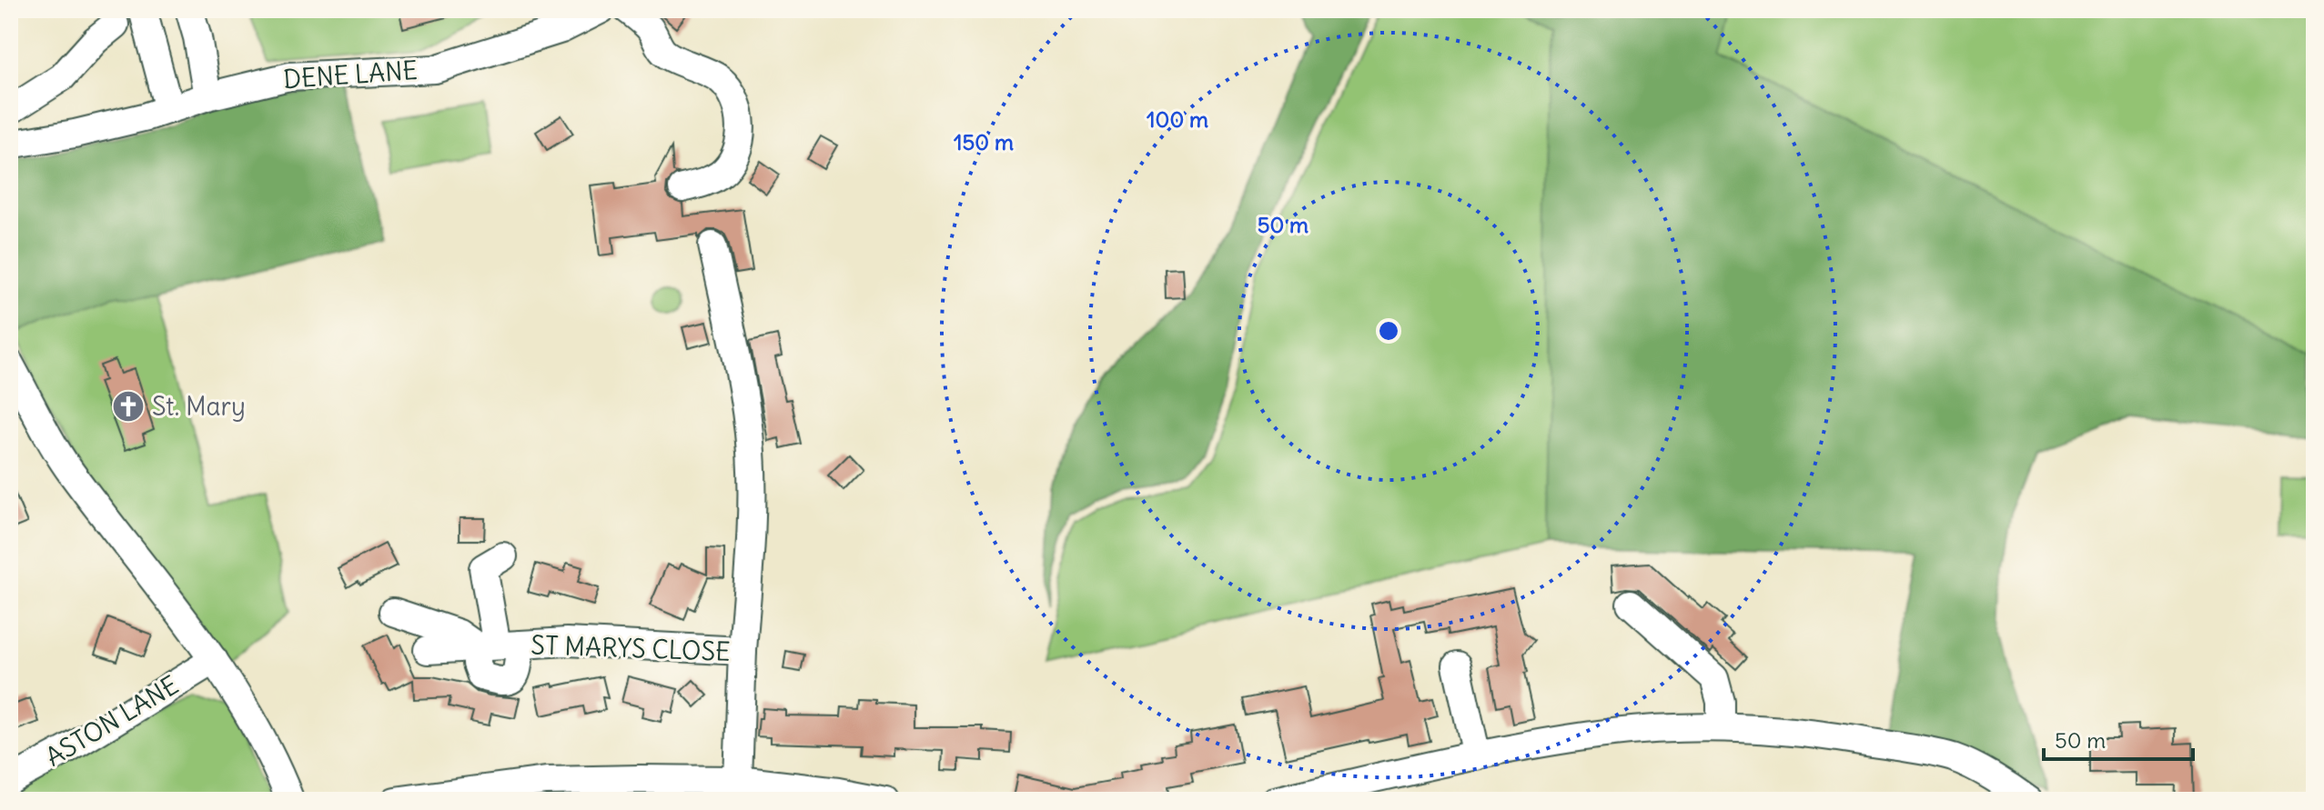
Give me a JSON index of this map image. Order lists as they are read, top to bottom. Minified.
{"streets":{"street":["DENE LANE","ST MARYS CLOSE","ASTON LANE"]},"places":{"church":["St. Mary"]},"scale_bar":"50 m","rings":["100 m","150 m","50 m"]}
